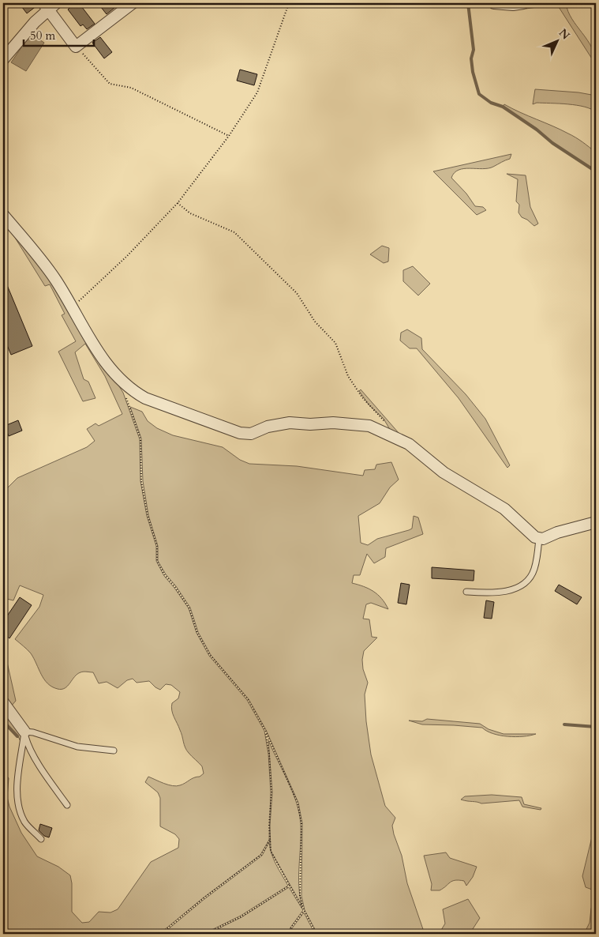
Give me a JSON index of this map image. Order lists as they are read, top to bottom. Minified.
{"scale_bar":"50 m","north":"top right"}
